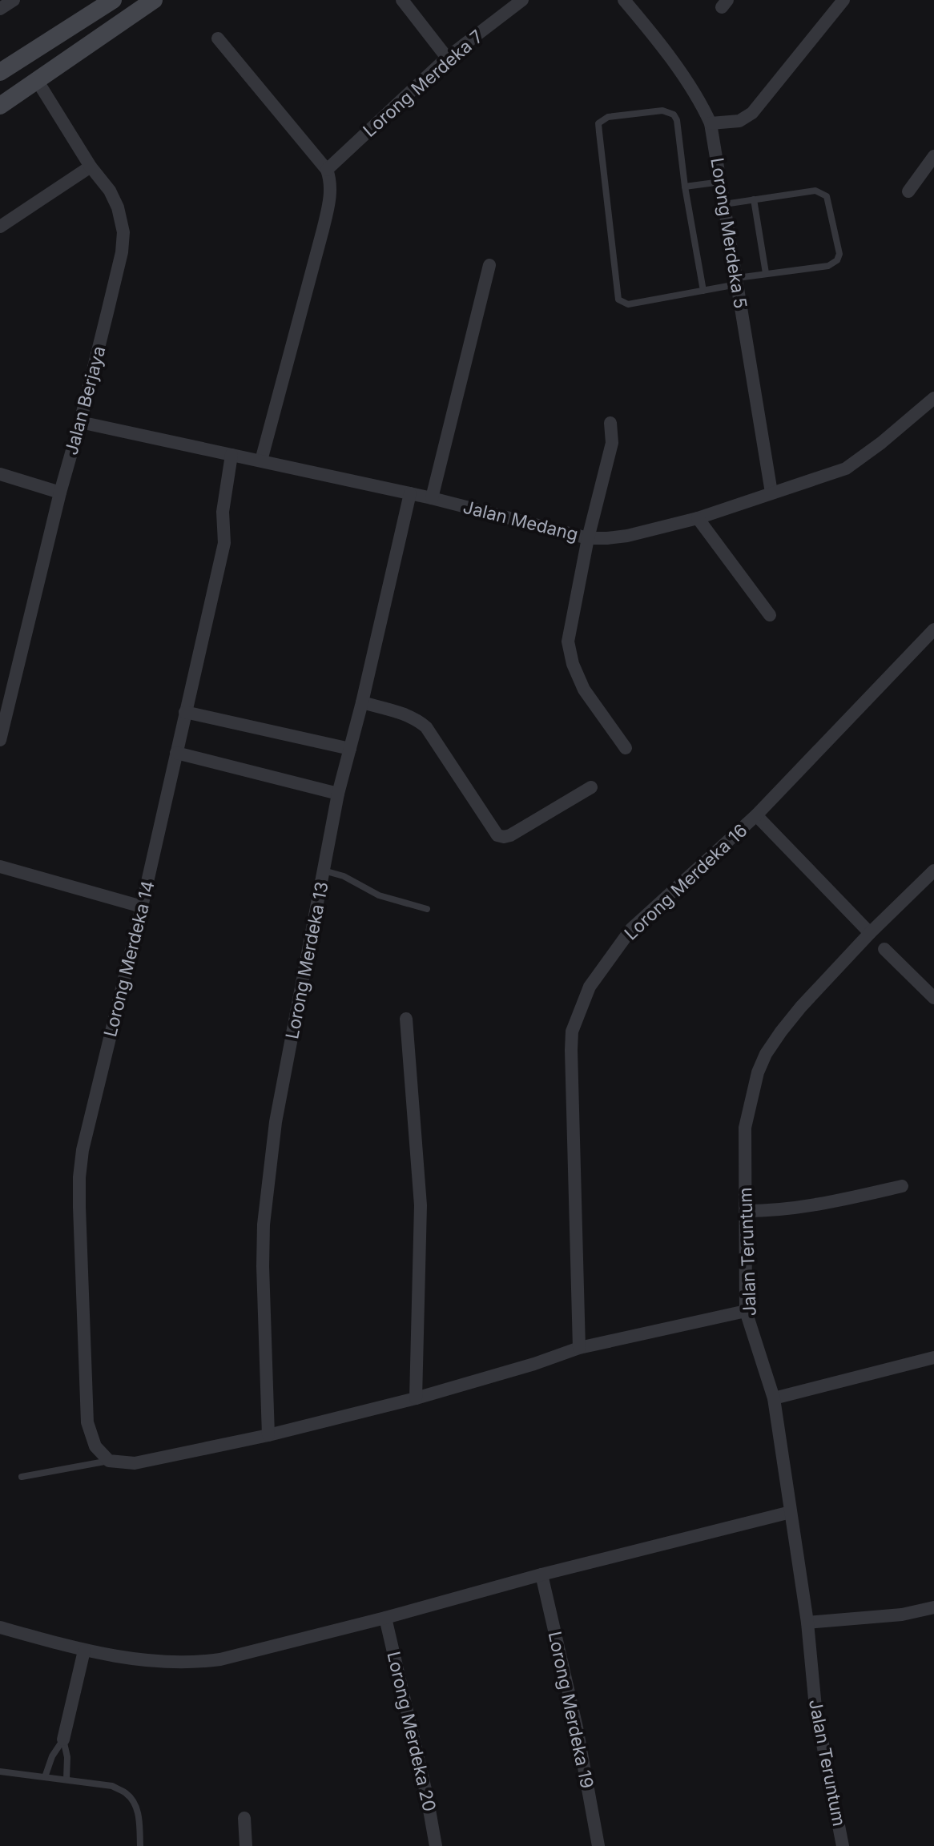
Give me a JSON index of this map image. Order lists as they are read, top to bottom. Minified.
{"streets":{"street":["Lorong Merdeka 7","Lorong Merdeka 5","Jalan Berjaya","Jalan Medang","Lorong Merdeka 16","Lorong Merdeka 14","Lorong Merdeka 13","Jalan Teruntum","Lorong Merdeka 19","Lorong Merdeka 20"]},"crossings":[["Lorong Merdeka 5","Jalan Medang"],["Jalan Berjaya","Jalan Medang"],["Jalan Medang","Lorong Merdeka 14"],["Jalan Medang","Lorong Merdeka 13"]]}
